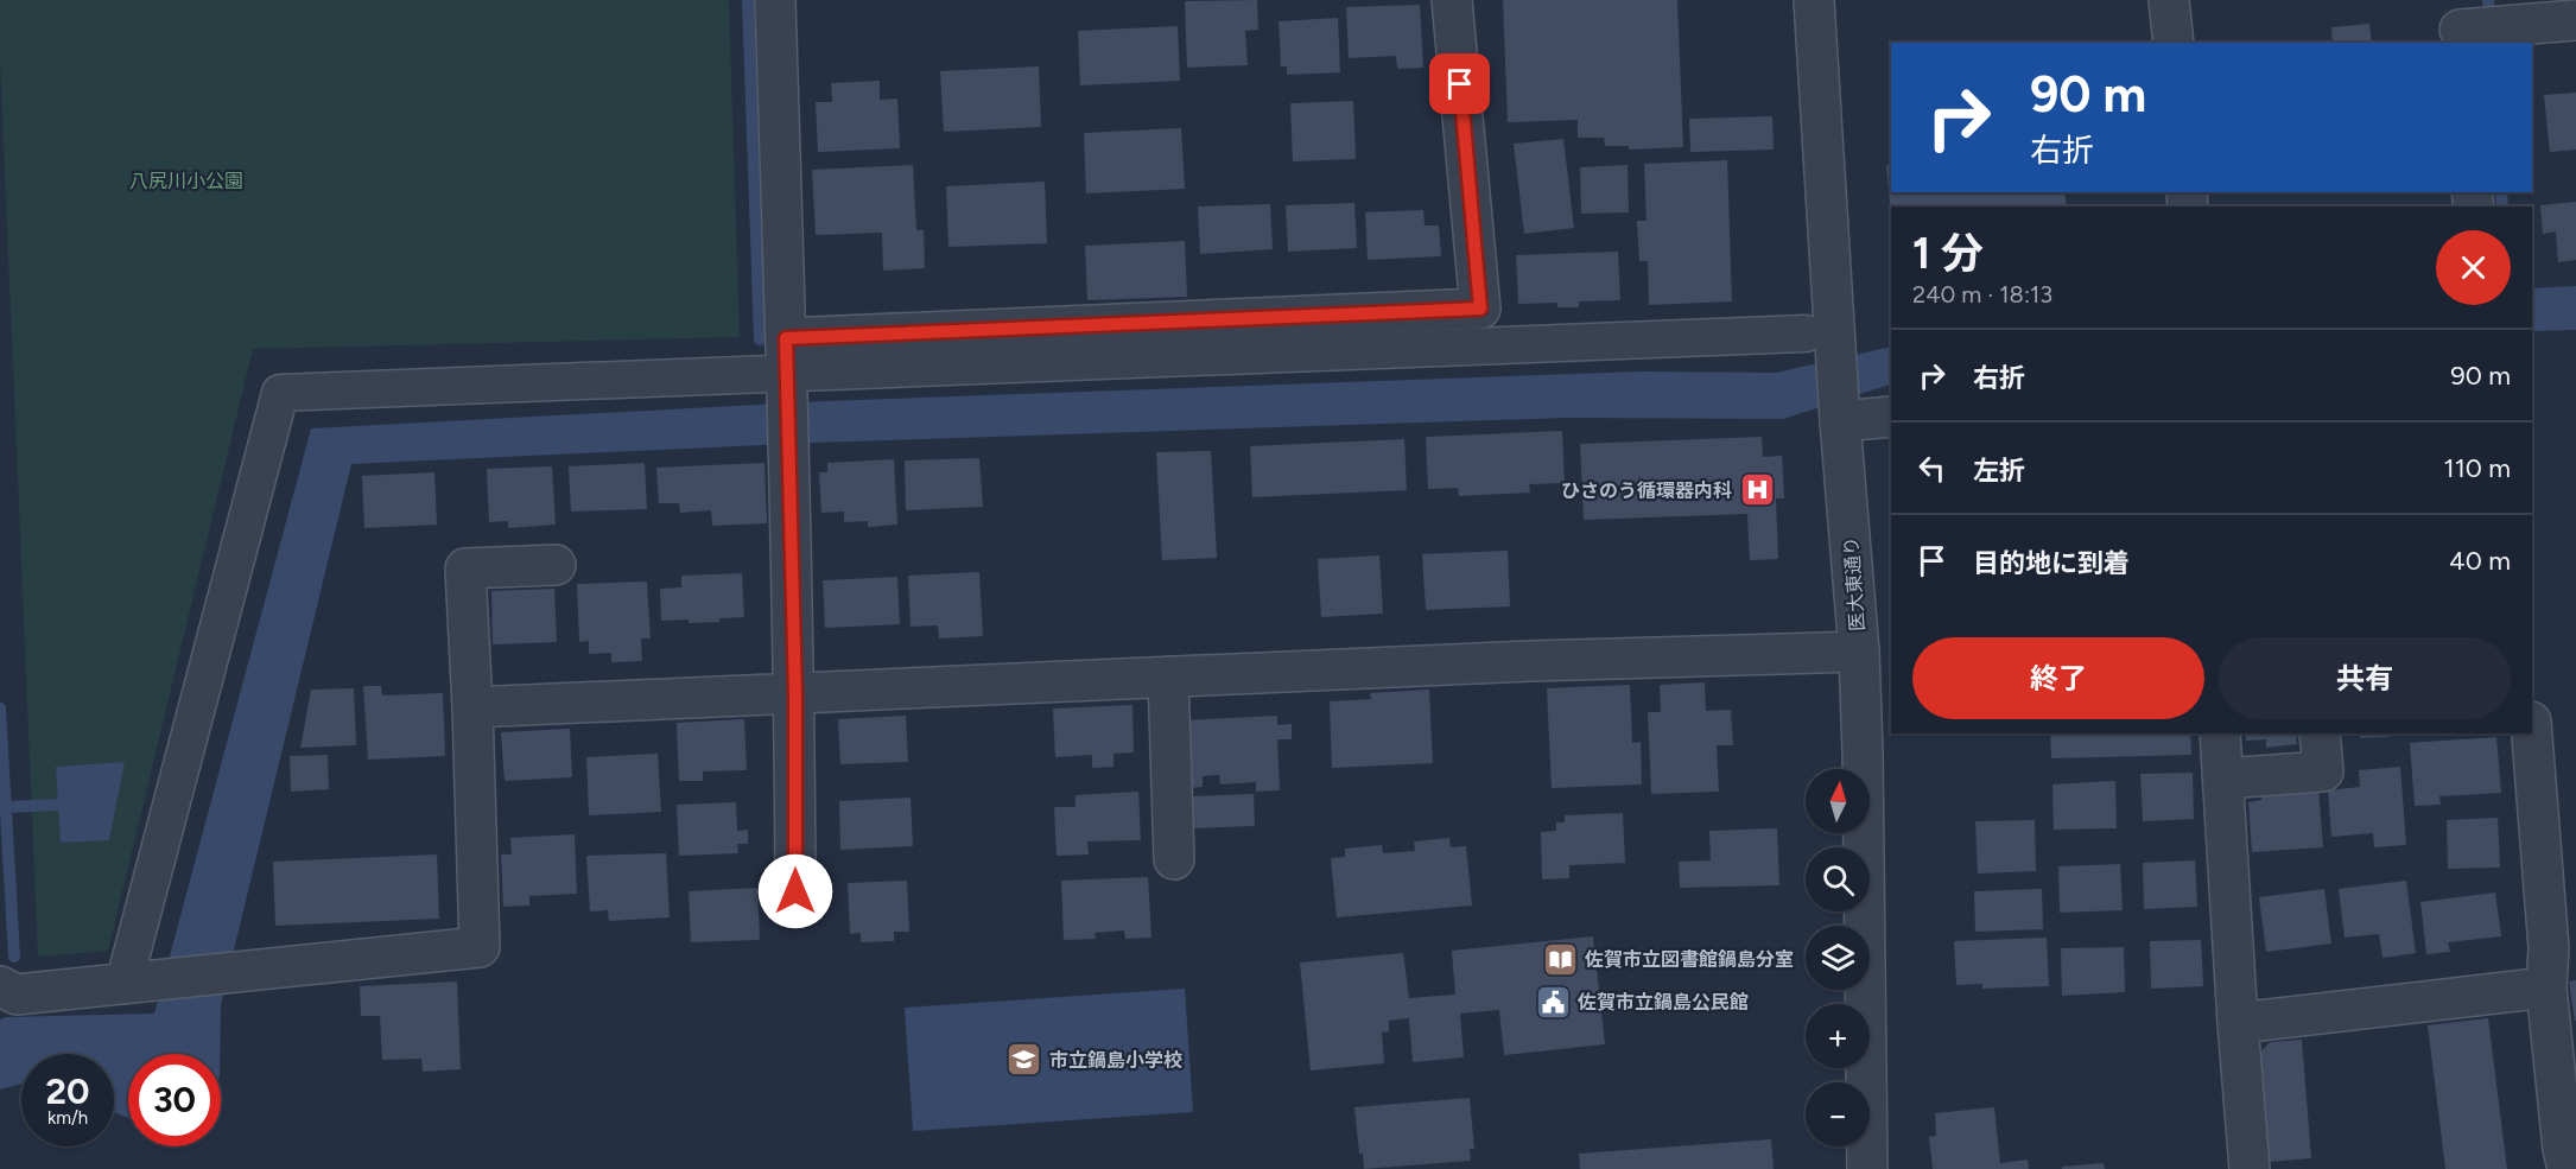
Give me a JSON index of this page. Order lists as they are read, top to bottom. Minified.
{"streets":{"street":["医大東通り"]},"parks":["八尻川小公園"],"places":{"hospital":["ひさのう循環器内科"],"library":["佐賀市立図書館鍋島分室"],"public building":["佐賀市立鍋島公民館"],"school or university":["市立鍋島小学校"]},"north":"top","page":{"turn":["90 m","右折"],"heading":["1 分","240 m · 18:13"],"list":[{"name":"右折","value":"90 m"},{"name":"左折","value":"110 m"},{"name":"目的地に到着","value":"40 m"}],"buttons":["終了","共有"],"map_buttons":["+","−"],"speed":"20 km/h","limit":"30"}}
